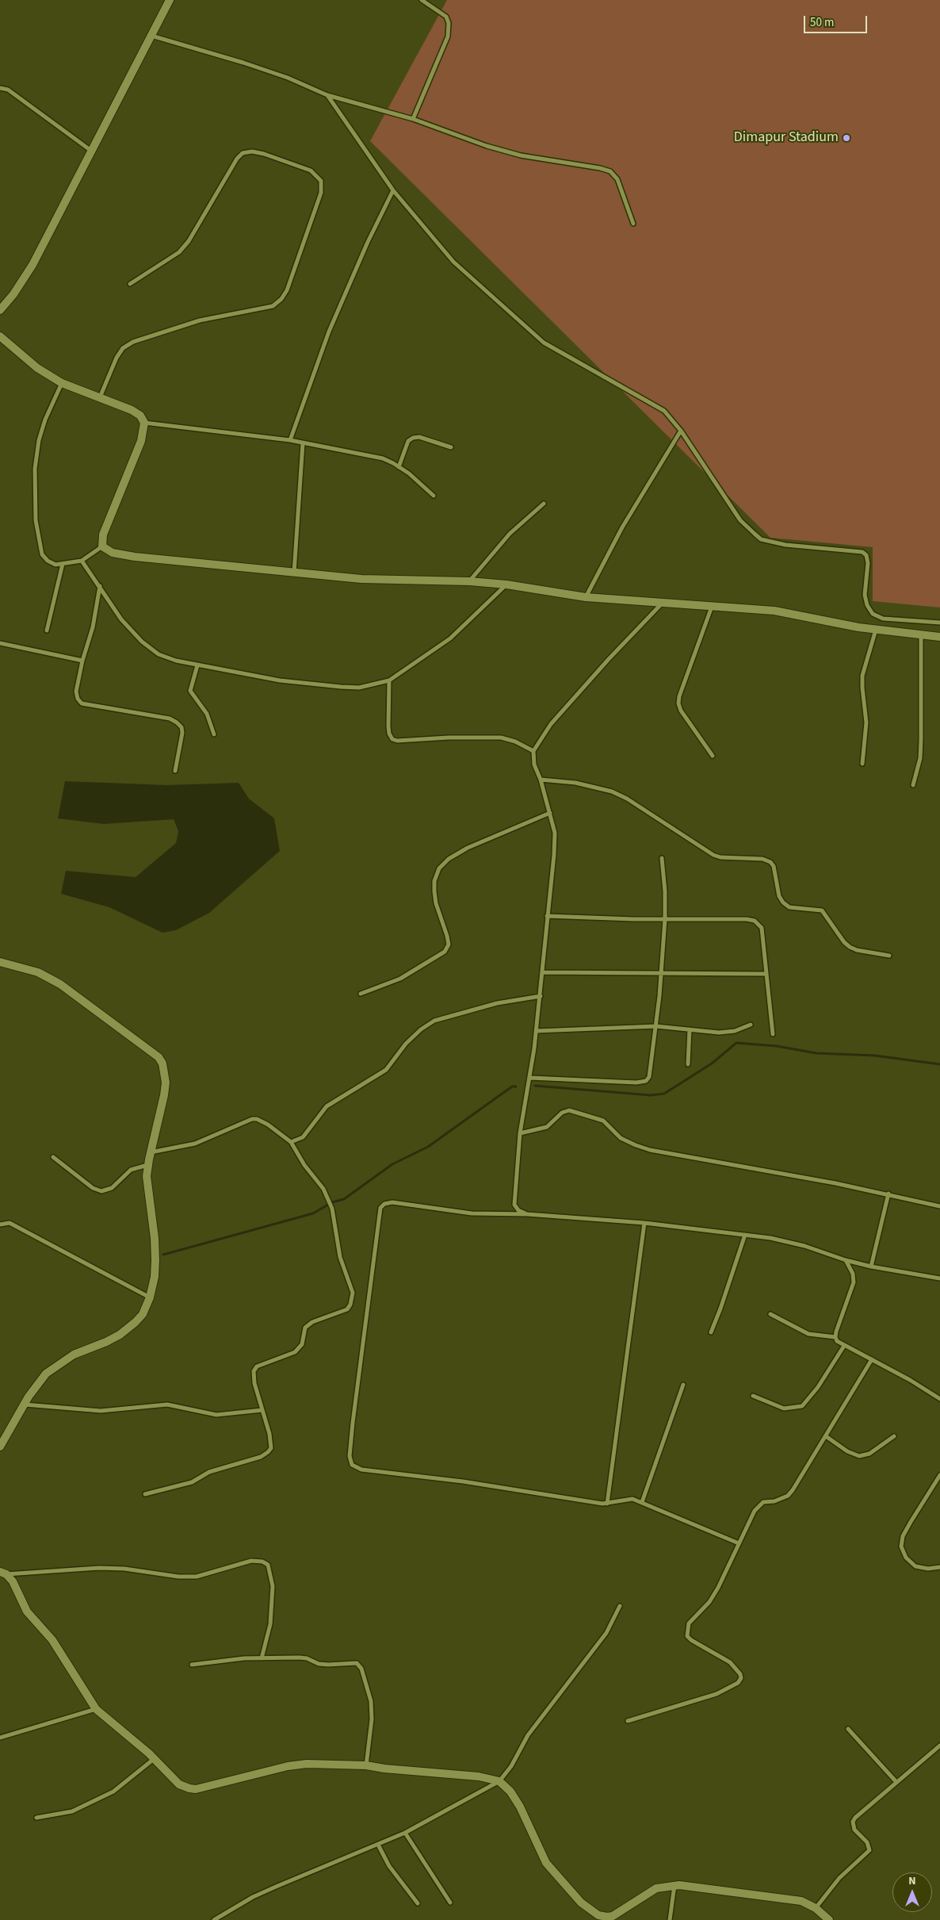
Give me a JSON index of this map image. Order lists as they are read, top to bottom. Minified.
{"places":["Dimapur Stadium"],"scale_bar":"50 m","north":"top"}
